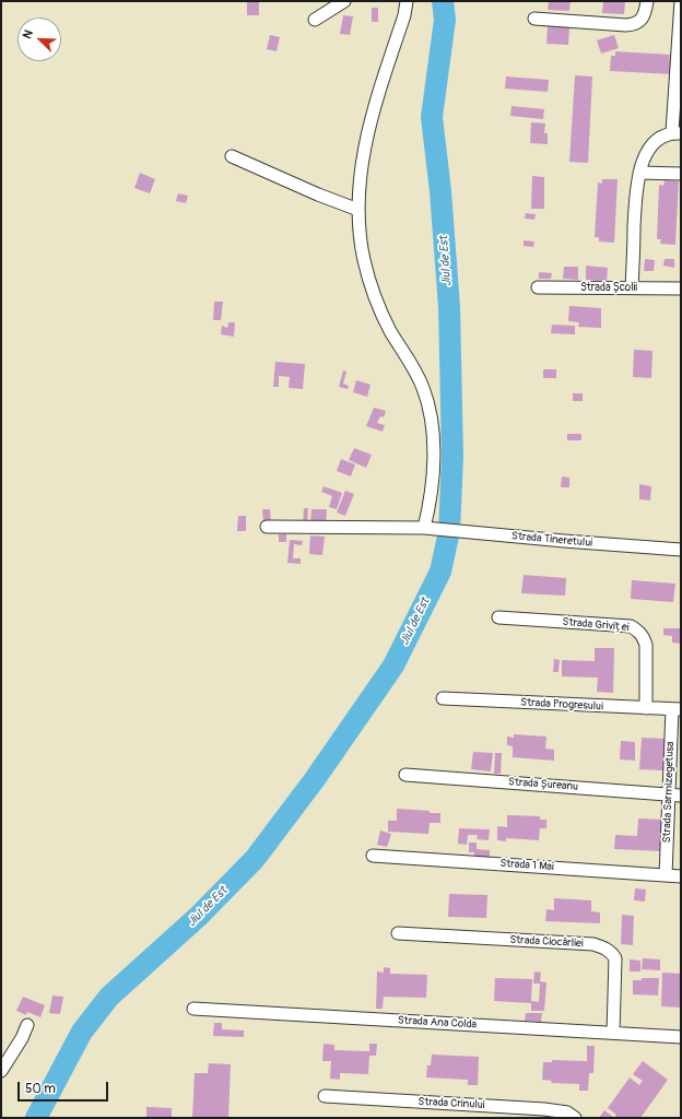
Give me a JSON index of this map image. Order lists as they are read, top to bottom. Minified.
{"streets":{"street":["Strada Școlii","Strada Tineretului","Strada Griviței","Strada Progresului","Strada Șureanu","Strada Sarmizegetusa","Strada 1 Mai","Strada Ciocârliei","Strada Ana Colda","Strada Crinului"]},"crossings":[["Strada Griviței","Strada Progresului"],["Strada Progresului","Strada Sarmizegetusa"],["Strada Șureanu","Strada Sarmizegetusa"],["Strada Sarmizegetusa","Strada 1 Mai"],["Strada Ciocârliei","Strada Ana Colda"]],"water":["Jiul de Est"],"scale_bar":"50 m","north":"top left"}
